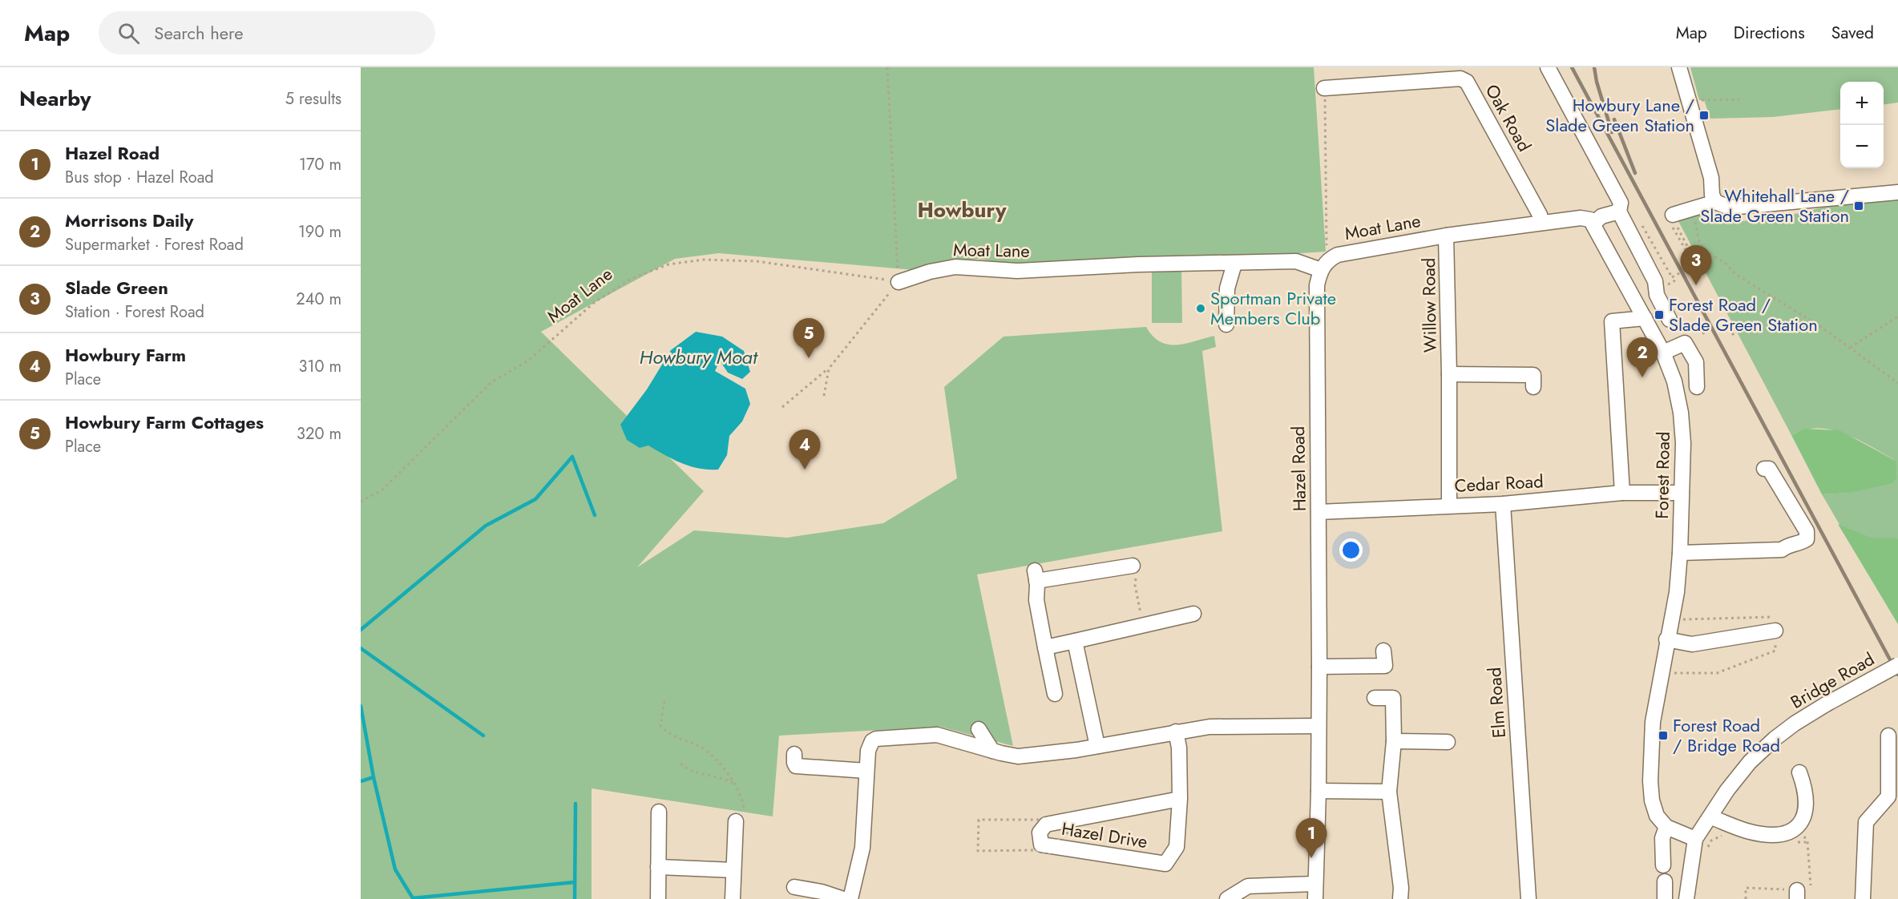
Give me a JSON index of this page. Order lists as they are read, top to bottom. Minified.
{"streets":{"street":["Oak Road","Moat Lane","Willow Road","Hazel Road","Forest Road","Cedar Road","Bridge Road","Elm Road","Hazel Drive"]},"crossings":[["Oak Road","Moat Lane"],["Moat Lane","Willow Road"],["Moat Lane","Hazel Road"],["Moat Lane","Forest Road"],["Willow Road","Cedar Road"],["Hazel Road","Cedar Road"],["Forest Road","Cedar Road"],["Cedar Road","Elm Road"]],"districts":["Howbury"],"water":["Howbury Moat"],"places":{"transit":["Howbury Lane / Slade Green Station","Whitehall Lane / Slade Green Station","Forest Road / Slade Green Station","Forest Road / Bridge Road"],"other":["Sportman Private Members Club"]},"page":{"header":"Map","search":"Search here","nav":["Map","Directions","Saved"],"heading":["Nearby","5 results"],"map_buttons":["+","−"],"list":[{"mark":"1","name":"Hazel Road","note":"Bus stop · Hazel Road","value":"170 m"},{"mark":"2","name":"Morrisons Daily","note":"Supermarket · Forest Road","value":"190 m"},{"mark":"3","name":"Slade Green","note":"Station · Forest Road","value":"240 m"},{"mark":"4","name":"Howbury Farm","note":"Place","value":"310 m"},{"mark":"5","name":"Howbury Farm Cottages","note":"Place","value":"320 m"}],"pins":["3","5","2","4","1"]}}
